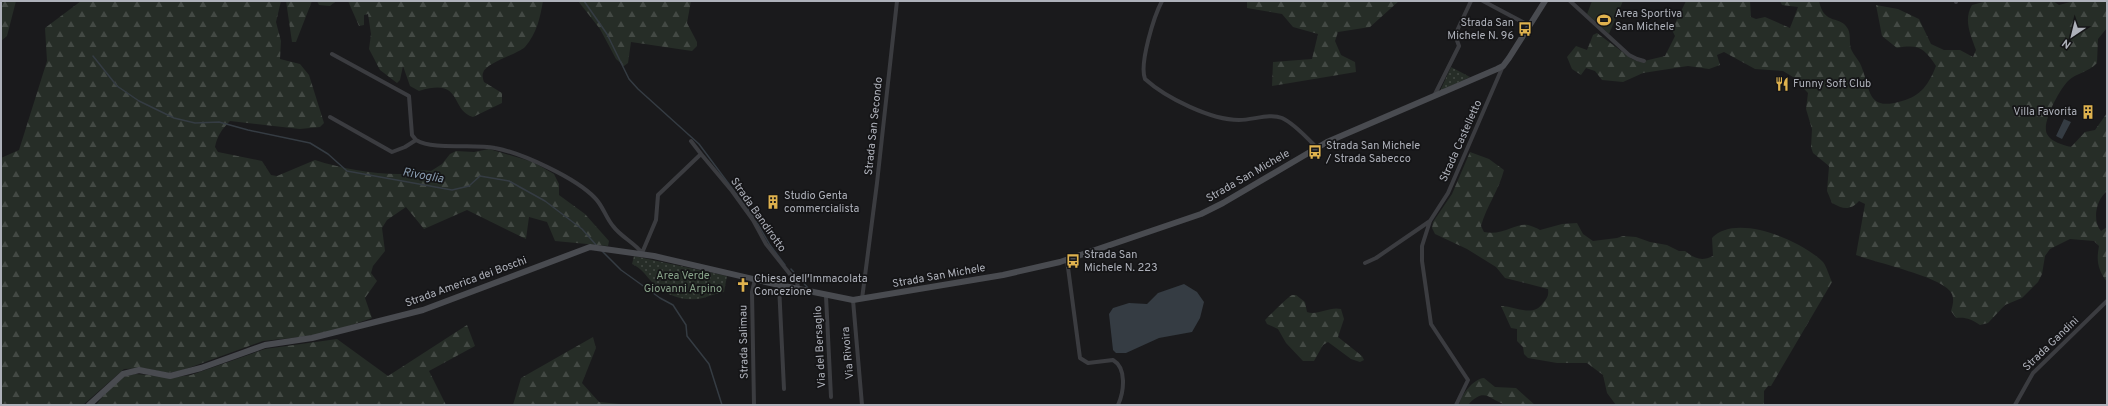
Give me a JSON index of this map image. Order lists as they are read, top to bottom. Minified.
{"streets":{"street":["Strada San Secondo","Strada Castelletto","Strada San Michele","Strada Bandirotto","Strada America dei Boschi","Strada Salimau","Strada Gandini","Via del Bersaglio","Via Rivoira"]},"crossings":[["Strada San Secondo","Strada San Michele"],["Strada San Secondo","Strada America dei Boschi"],["Strada Castelletto","Strada San Michele"],["Strada San Michele","Strada America dei Boschi"],["Strada Bandirotto","Strada America dei Boschi"],["Strada America dei Boschi","Strada Salimau"],["Strada America dei Boschi","Via del Bersaglio"],["Strada America dei Boschi","Via Rivoira"]],"water":["Rivoglia"],"parks":["Area Verde Giovanni Arpino"],"places":{"sports":["Area Sportiva San Michele"],"bus stop":["Strada San Michele N. 96","Strada San Michele / Strada Sabecco","Strada San Michele N. 223"],"restaurant":["Funny Soft Club"],"building":["Villa Favorita","Studio Genta commercialista"],"church":["Chiesa dell′Immacolata Concezione"]},"north":"bottom left"}
